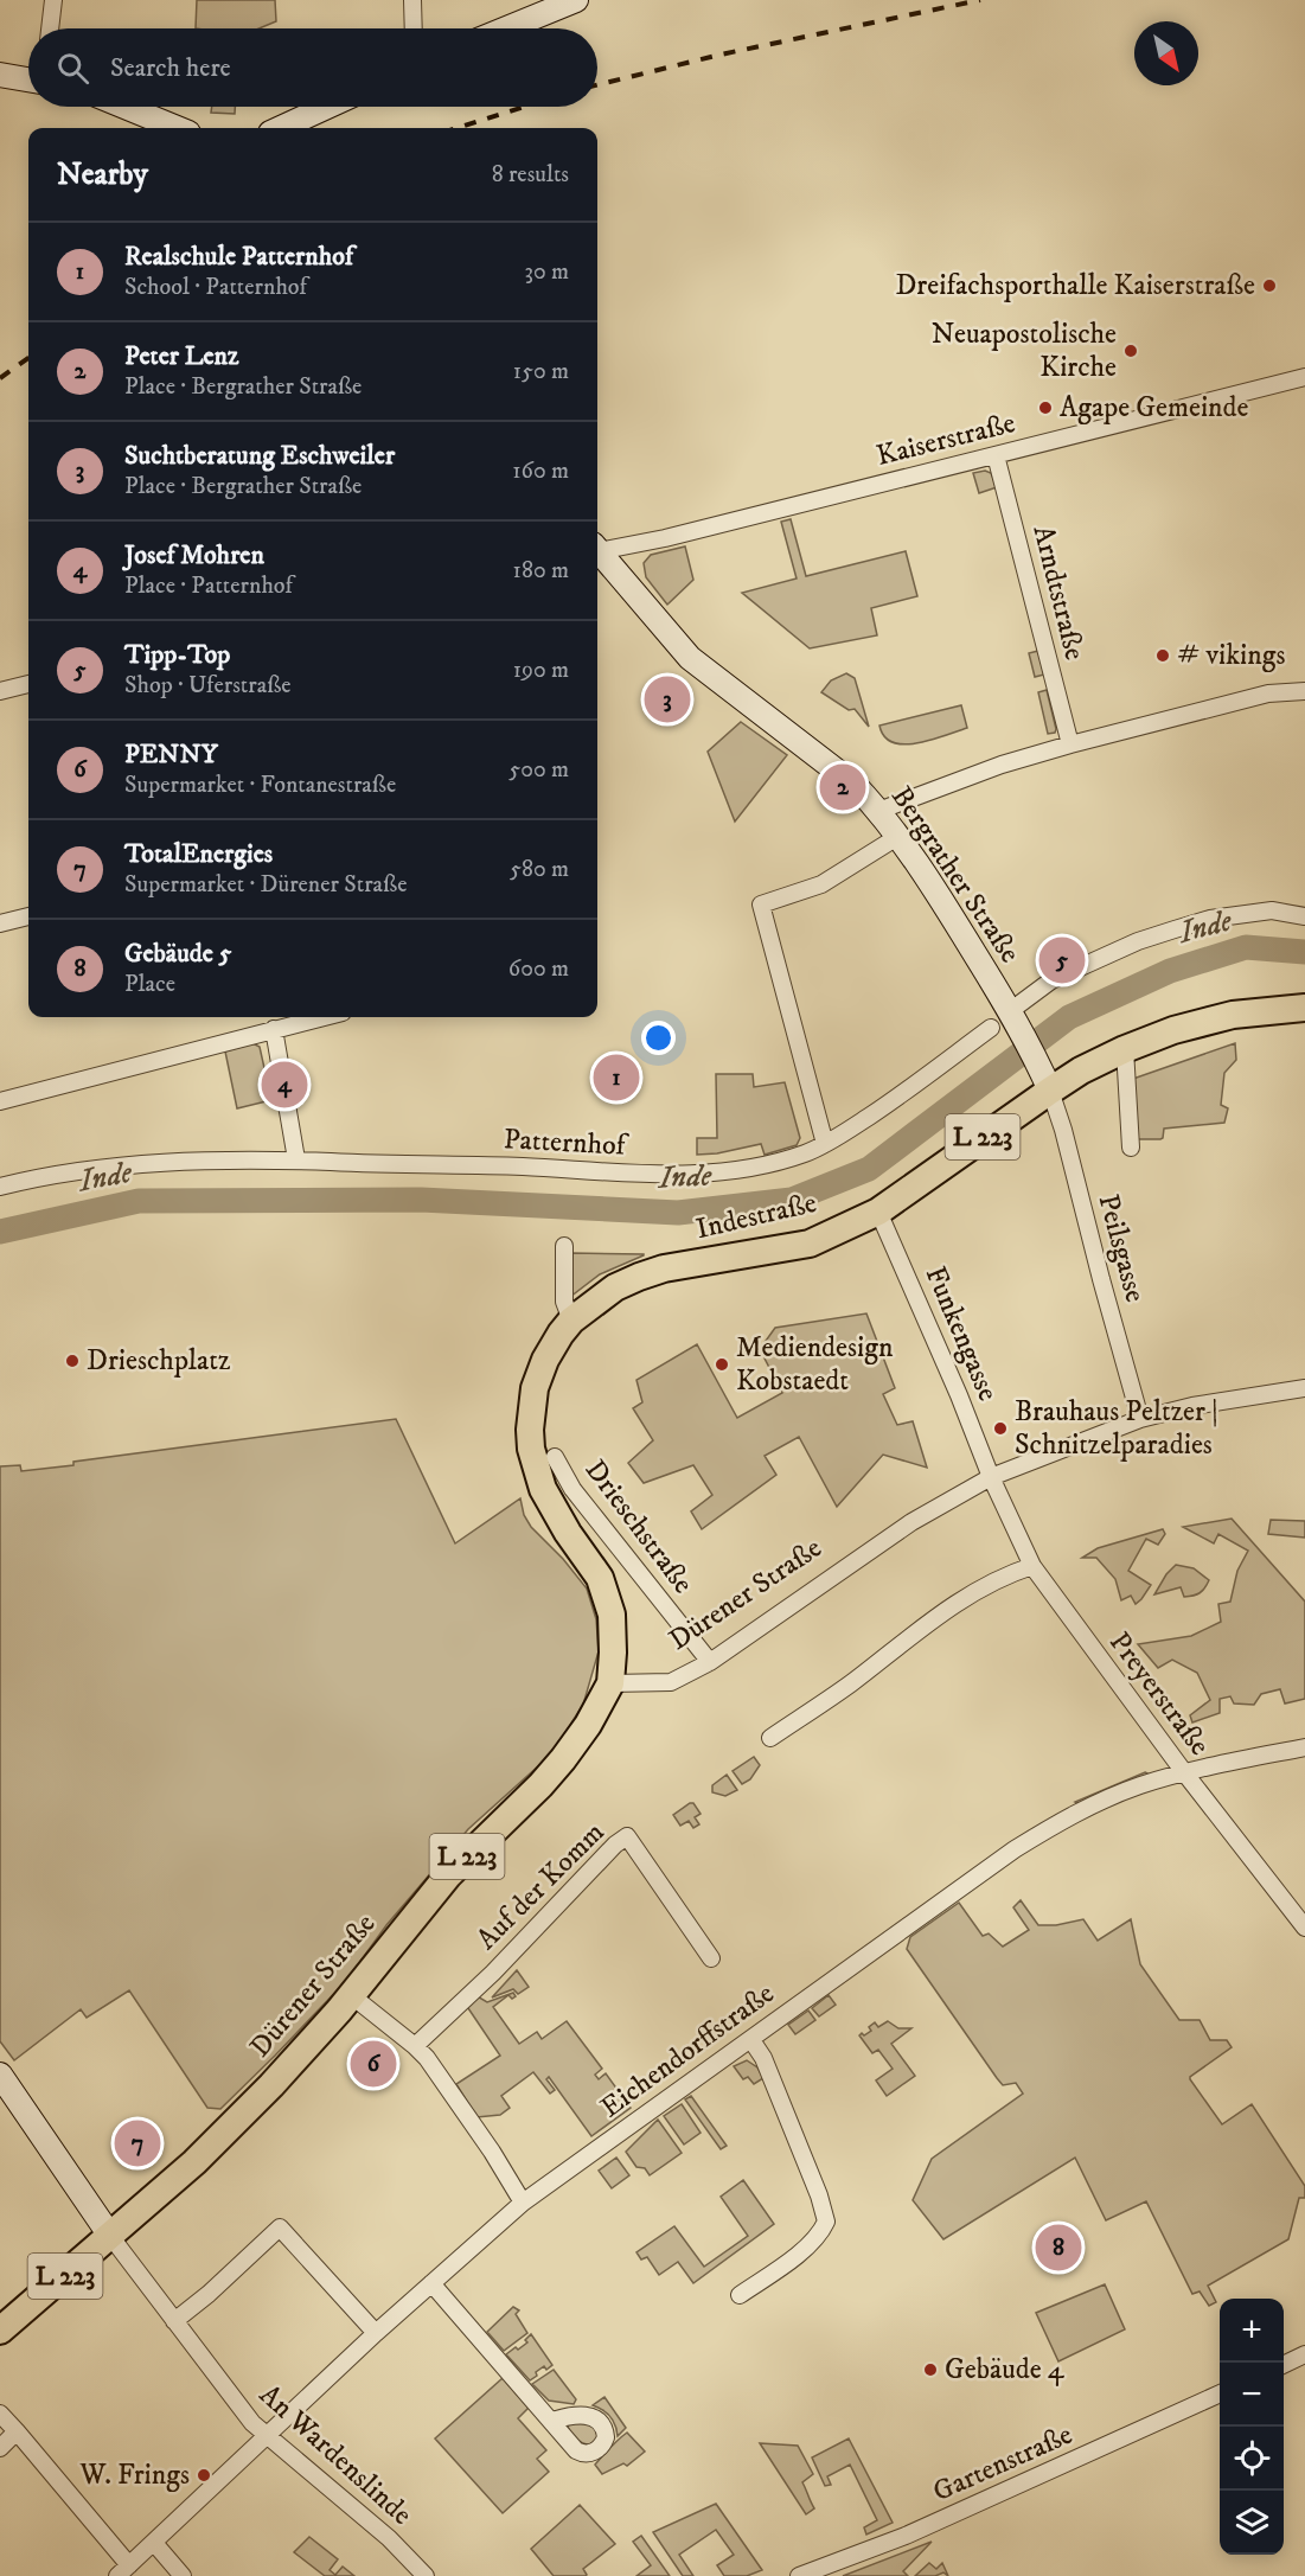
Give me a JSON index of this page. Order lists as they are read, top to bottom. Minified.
{"streets":{"main road":["Bergrather Straße","L 223","Indestraße","Dürener Straße"],"street":["Kaiserstraße","Arndtstraße","Patternhof","Peilsgasse","Funkengasse","Drieschstraße","Preyerstraße","Auf der Komm","Eichendorffstraße","An Wardenslinde","Gartenstraße"]},"crossings":[["Kaiserstraße","Arndtstraße"],["Bergrather Straße","Indestraße"],["Bergrather Straße","Peilsgasse"],["Indestraße","Peilsgasse"],["Indestraße","Funkengasse"],["Indestraße","Dürener Straße"],["Peilsgasse","Dürener Straße"],["Funkengasse","Dürener Straße"],["Funkengasse","Preyerstraße"],["Drieschstraße","Dürener Straße"],["Dürener Straße","Preyerstraße"],["Dürener Straße","An Wardenslinde"],["Preyerstraße","Eichendorffstraße"],["Eichendorffstraße","An Wardenslinde"]],"water":["Inde"],"places":["Dreifachsporthalle Kaiserstraße","Neuapostolische Kirche","Agape Gemeinde","# vikings","Drieschplatz","Mediendesign Kobstaedt","Brauhaus Peltzer | Schnitzelparadies","Gebäude 4","W. Frings"],"north":"bottom right","page":{"search":"Search here","heading":["Nearby","8 results"],"list":[{"mark":"1","name":"Realschule Patternhof","note":"School · Patternhof","value":"30 m"},{"mark":"2","name":"Peter Lenz","note":"Place · Bergrather Straße","value":"150 m"},{"mark":"3","name":"Suchtberatung Eschweiler","note":"Place · Bergrather Straße","value":"160 m"},{"mark":"4","name":"Josef Mohren","note":"Place · Patternhof","value":"180 m"},{"mark":"5","name":"Tipp-Top","note":"Shop · Uferstraße","value":"190 m"},{"mark":"6","name":"PENNY","note":"Supermarket · Fontanestraße","value":"500 m"},{"mark":"7","name":"TotalEnergies","note":"Supermarket · Dürener Straße","value":"580 m"},{"mark":"8","name":"Gebäude 5","note":"Place","value":"600 m"}],"pins":["3","2","5","1","4","6","7","8"],"map_buttons":["+","−"]}}
